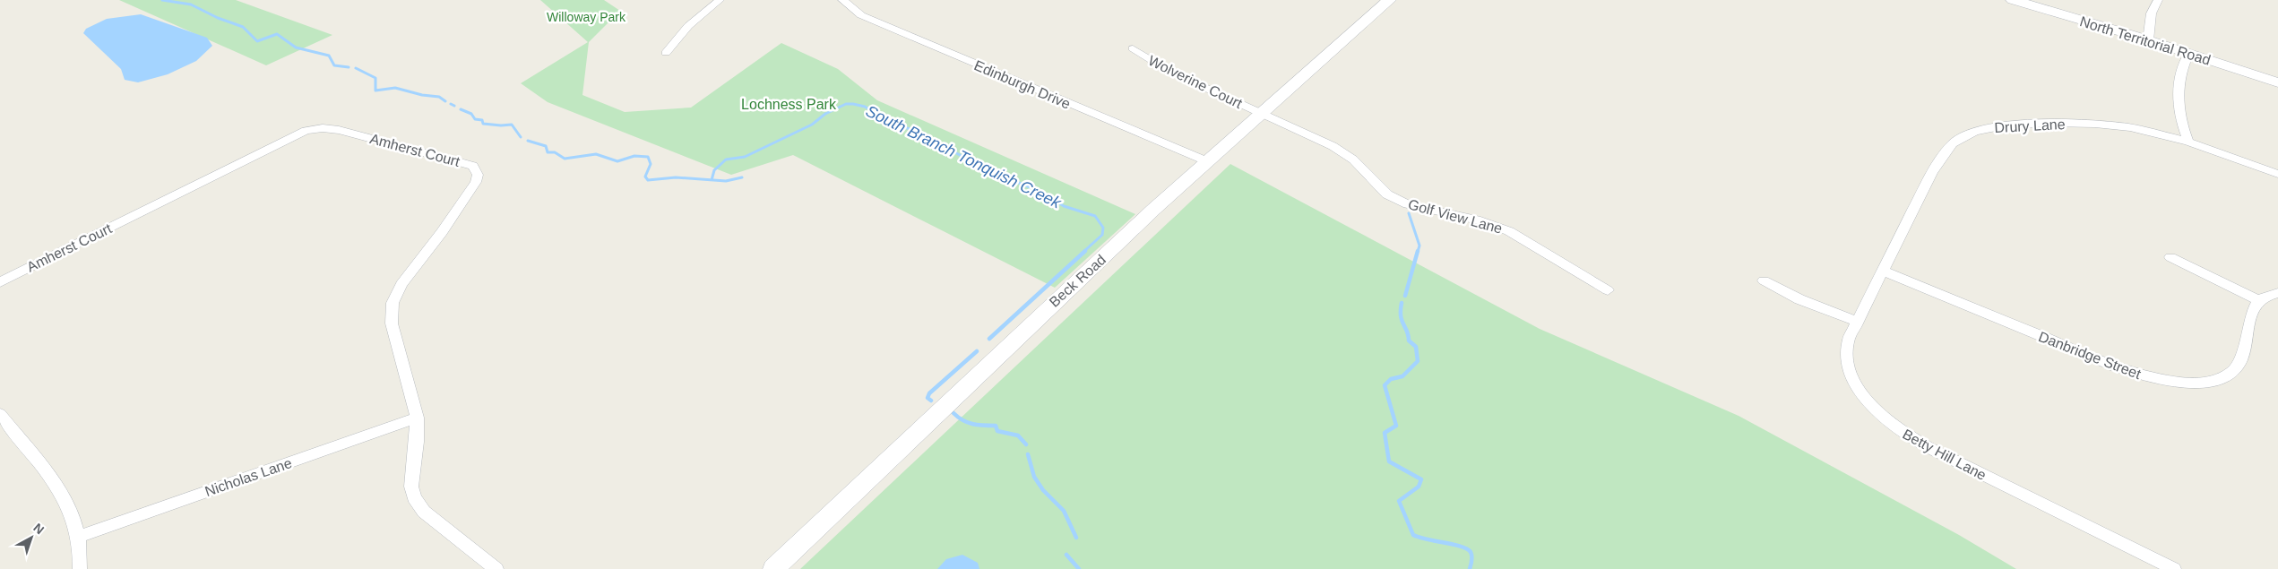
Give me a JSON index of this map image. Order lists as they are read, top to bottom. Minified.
{"streets":{"main road":["North Territorial Road","Beck Road"],"street":["Wolverine Court","Edinburgh Drive","Drury Lane","Amherst Court","Golf View Lane","Danbridge Street","Betty Hill Lane","Nicholas Lane"]},"crossings":[["Wolverine Court","Golf View Lane"],["Wolverine Court","Beck Road"],["Edinburgh Drive","Beck Road"],["Drury Lane","Danbridge Street"],["Drury Lane","Betty Hill Lane"],["Amherst Court","Nicholas Lane"],["Golf View Lane","Beck Road"]],"water":["South Branch Tonquish Creek"],"parks":["Willoway Park","Lochness Park"],"north":"top right"}
